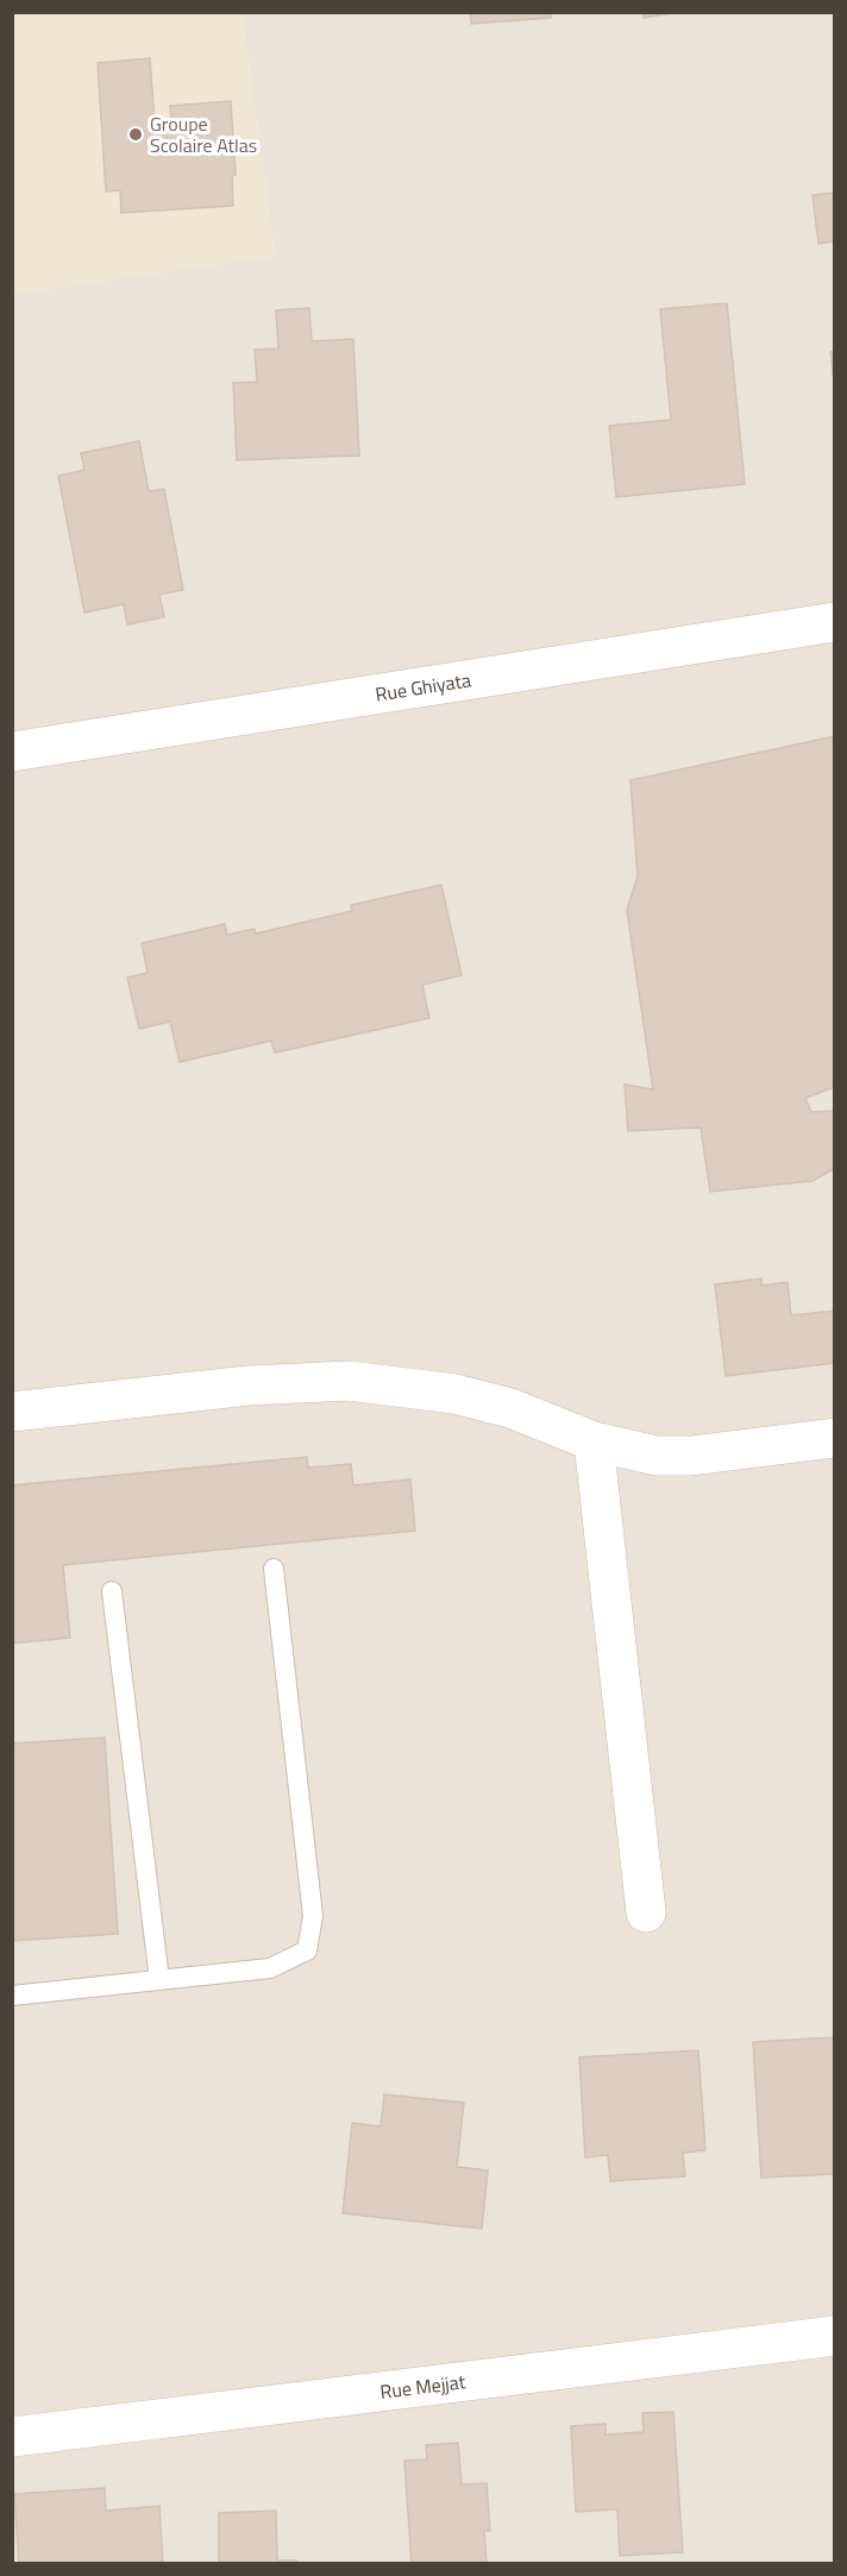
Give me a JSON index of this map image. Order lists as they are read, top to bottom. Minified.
{"streets":{"street":["Rue Ghiyata","Rue Mejjat"]},"places":["Groupe Scolaire Atlas"]}
